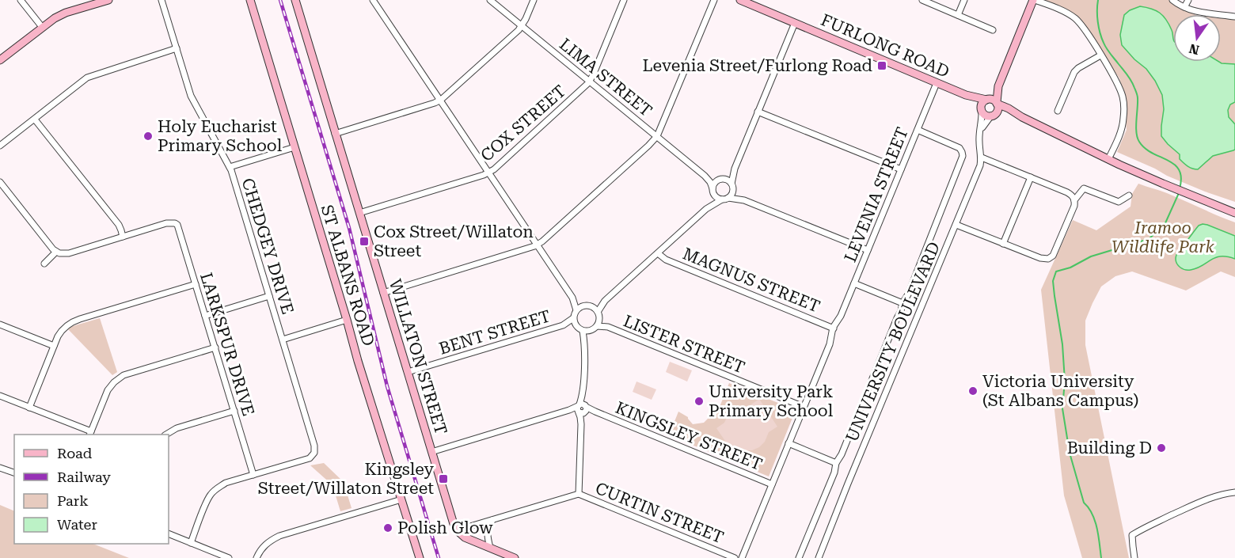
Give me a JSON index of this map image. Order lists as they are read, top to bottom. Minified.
{"streets":{"main road":["FURLONG ROAD","ST ALBANS ROAD","WILLATON STREET"],"street":["LIMA STREET","COX STREET","LEVENIA STREET","CHEDGEY DRIVE","MAGNUS STREET","BENT STREET","UNIVERSITY BOULEVARD","LARKSPUR DRIVE","LISTER STREET","KINGSLEY STREET","CURTIN STREET"]},"crossings":[["FURLONG ROAD","LEVENIA STREET"],["FURLONG ROAD","UNIVERSITY BOULEVARD"],["LIMA STREET","COX STREET"],["COX STREET","WILLATON STREET"],["LEVENIA STREET","MAGNUS STREET"],["LEVENIA STREET","LISTER STREET"],["LEVENIA STREET","KINGSLEY STREET"],["CHEDGEY DRIVE","LARKSPUR DRIVE"],["BENT STREET","LISTER STREET"],["BENT STREET","WILLATON STREET"],["WILLATON STREET","KINGSLEY STREET"],["WILLATON STREET","CURTIN STREET"]],"parks":["Iramoo Wildlife Park"],"places":{"transit":["Levenia Street/Furlong Road","Cox Street/Willaton Street","Kingsley Street/Willaton Street"],"other":["Holy Eucharist Primary School","Victoria University (St Albans Campus)","University Park Primary School","Building D","Polish Glow"]},"legend":["Road","Railway","Park","Water"],"north":"bottom"}
